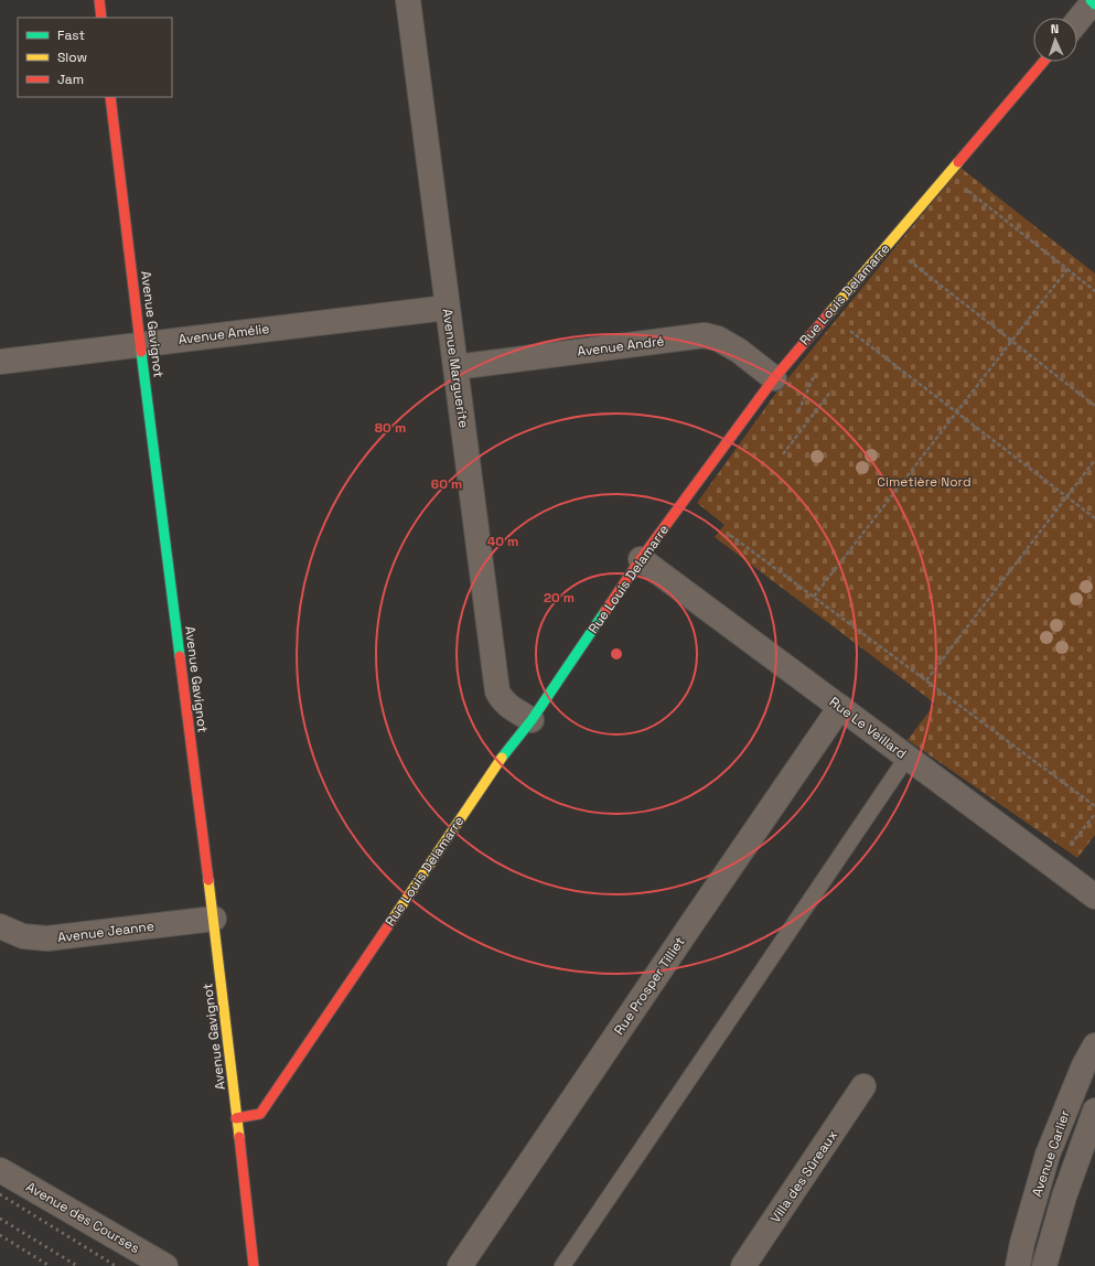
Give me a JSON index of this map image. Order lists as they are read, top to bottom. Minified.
{"streets":{"street":["Rue Louis Delamarre","Avenue Gavignot","Avenue Amélie","Avenue André","Avenue Marguerite","Rue Le Veillard","Avenue Jeanne","Rue Prosper Tilliet","Avenue Carlier","Villa des Sûreaux","Avenue des Courses"]},"crossings":[["Rue Louis Delamarre","Avenue Gavignot"],["Rue Louis Delamarre","Avenue André"],["Rue Louis Delamarre","Avenue Marguerite"],["Rue Louis Delamarre","Rue Le Veillard"],["Avenue Gavignot","Avenue Amélie"],["Avenue Gavignot","Avenue Jeanne"],["Avenue Amélie","Avenue Marguerite"],["Avenue André","Avenue Marguerite"],["Rue Le Veillard","Rue Prosper Tilliet"]],"parks":["Cimetière Nord"],"legend":["Fast","Slow","Jam"],"north":"top","rings":["80 m","60 m","40 m","20 m"]}
